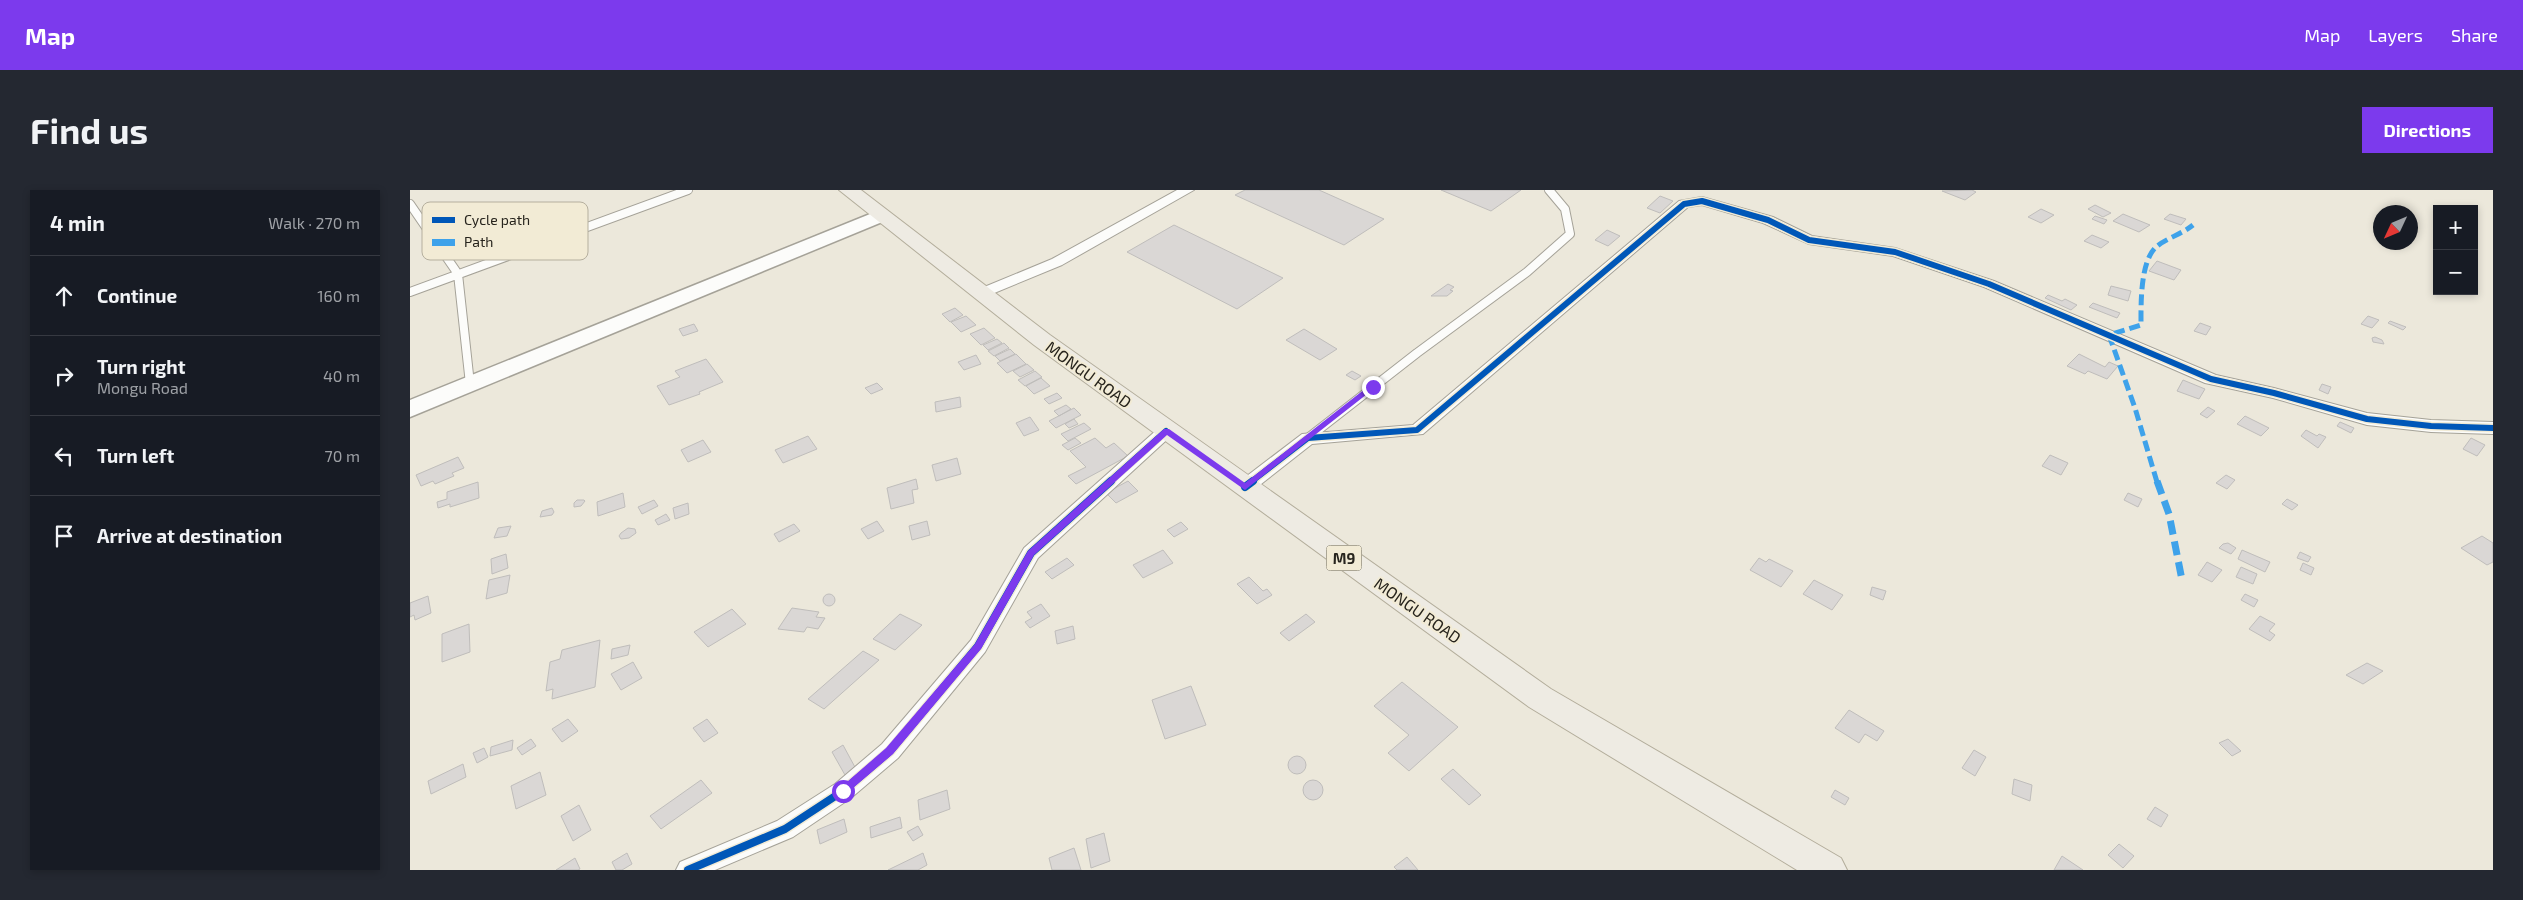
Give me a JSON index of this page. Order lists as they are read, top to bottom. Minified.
{"streets":{"main road":["MONGU ROAD","M9"]},"crossings":[["MONGU ROAD","M9"]],"legend":["Cycle path","Path"],"north":"bottom left","page":{"header":"Map","nav":["Map","Layers","Share"],"buttons":"Directions","title":"Find us","heading":["4 min","Walk · 270 m"],"map_buttons":["+","−"],"list":[["Continue","160 m"],["Turn right","Mongu Road","40 m"],["Turn left","70 m"],"Arrive at destination"]}}
